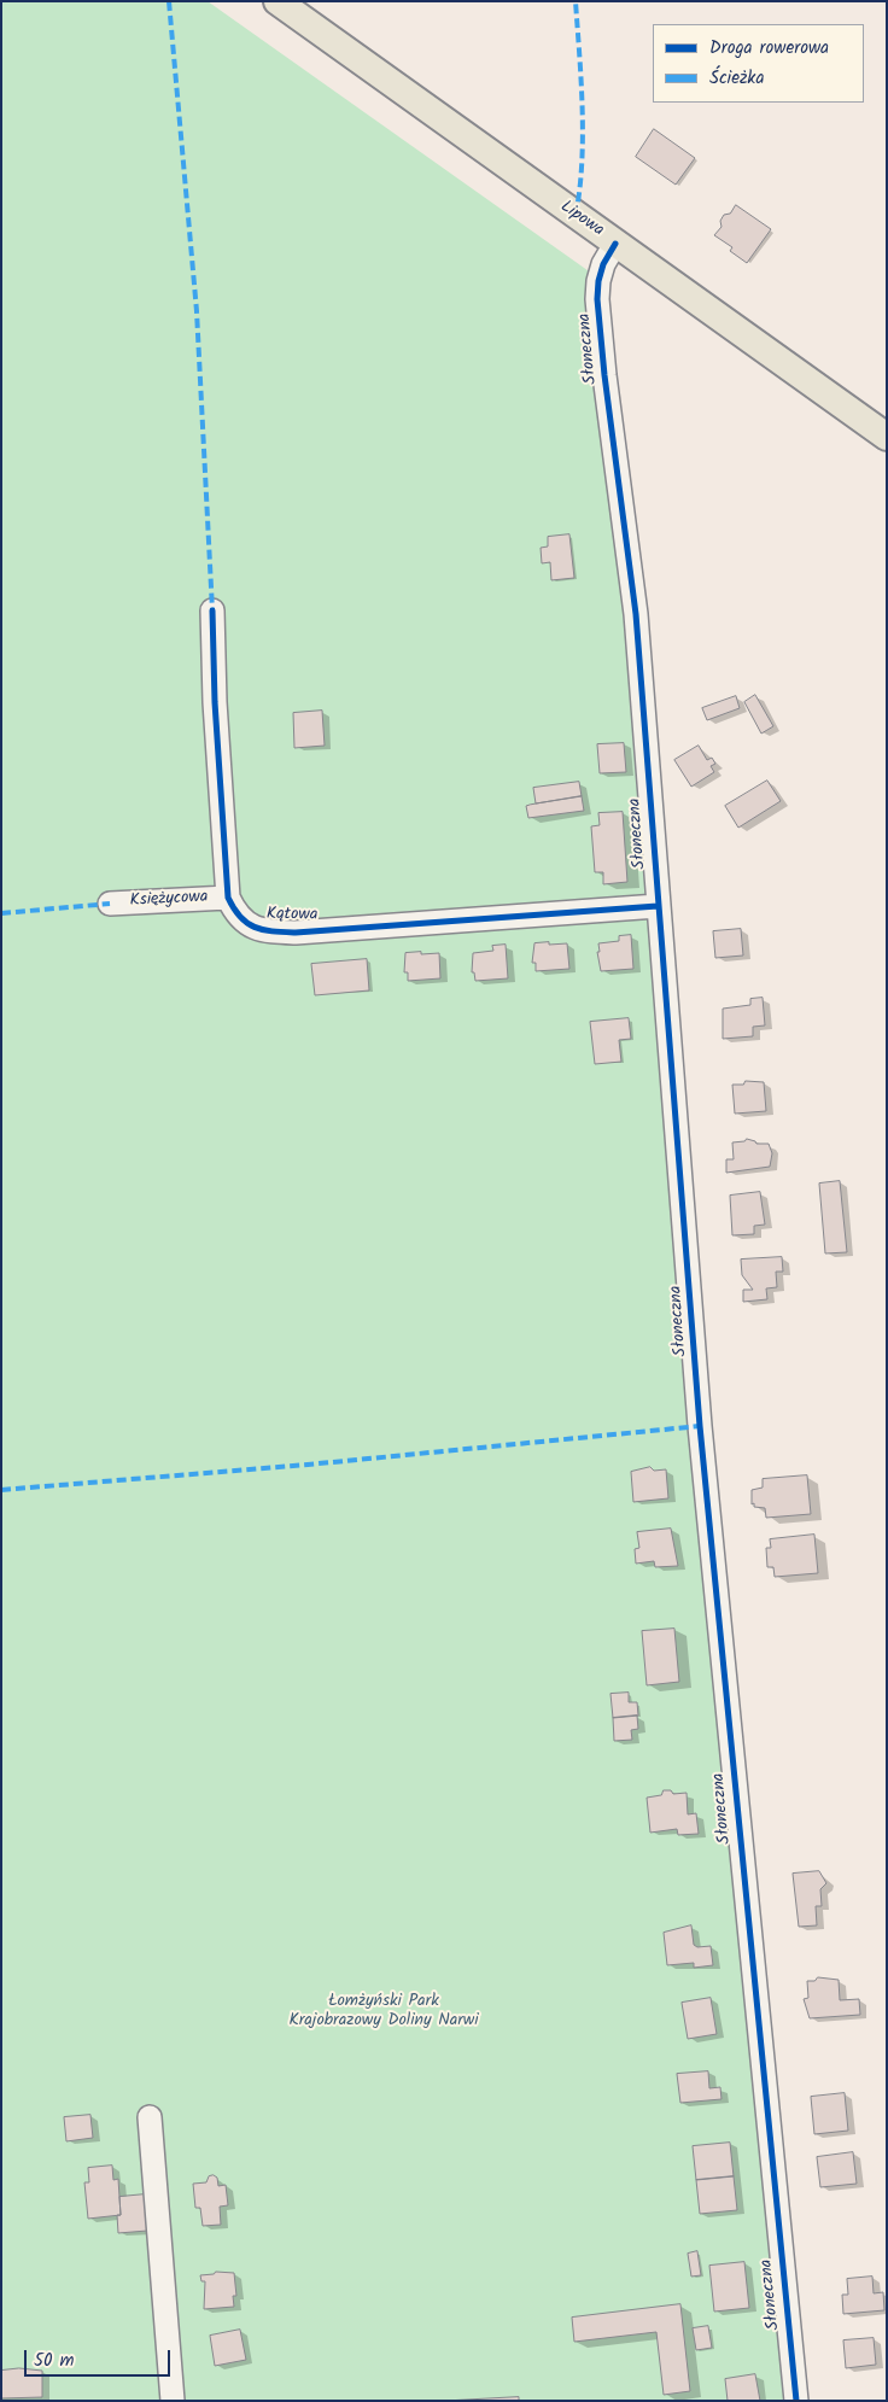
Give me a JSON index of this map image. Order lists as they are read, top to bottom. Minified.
{"streets":{"main road":["Lipowa"],"street":["Słoneczna","Księżycowa","Kątowa"]},"crossings":[["Lipowa","Słoneczna"],["Słoneczna","Kątowa"],["Księżycowa","Kątowa"]],"parks":["Łomżyński Park Krajobrazowy Doliny Narwi"],"legend":["Droga rowerowa","Ścieżka"],"scale_bar":"50 m"}
